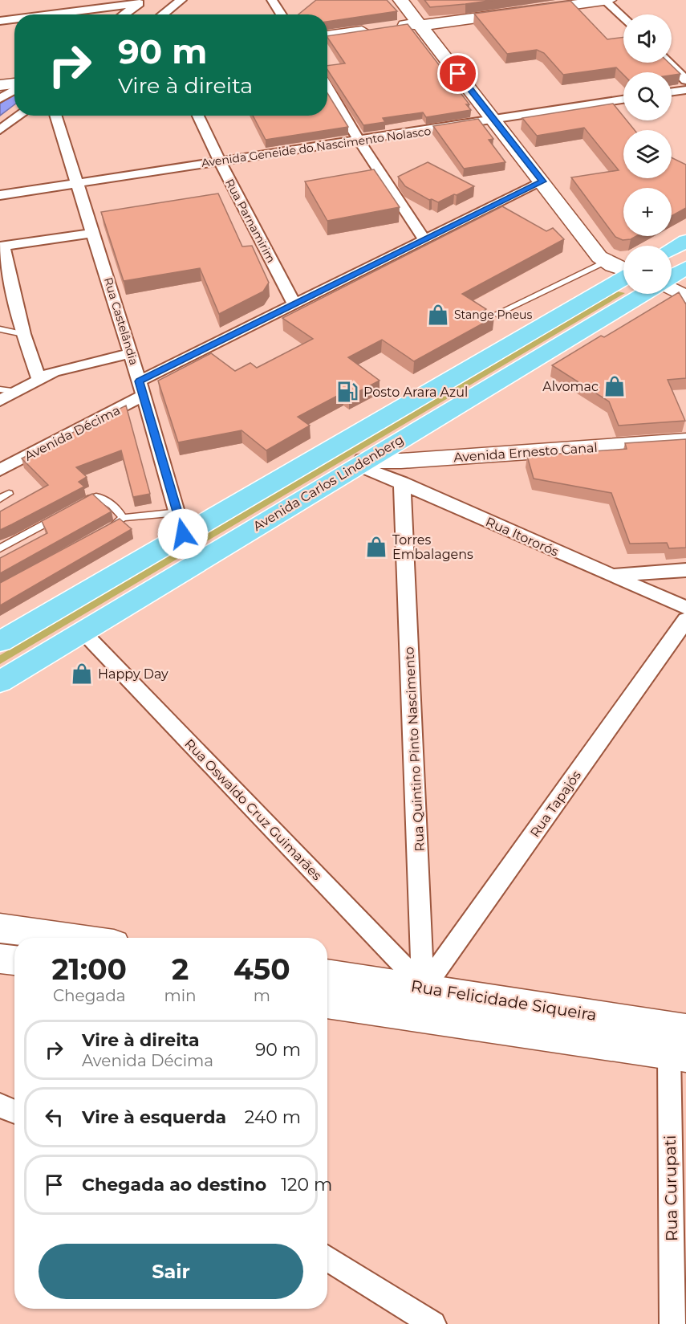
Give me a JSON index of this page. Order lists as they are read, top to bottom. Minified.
{"streets":{"main road":["Avenida Carlos Lindenberg"],"street":["Avenida Geneide do Nascimento Nolasco","Rua Parnamirim","Rua Castelândia","Avenida Décima","Avenida Ernesto Canal","Rua Itororós","Rua Quintino Pinto Nascimento","Rua Tapajós","Rua Oswaldo Cruz Guimarães","Rua Felicidade Siqueira","Rua Curupati"]},"crossings":[["Avenida Geneide do Nascimento Nolasco","Rua Parnamirim"],["Avenida Geneide do Nascimento Nolasco","Rua Castelândia"],["Rua Parnamirim","Avenida Décima"],["Rua Castelândia","Avenida Décima"],["Rua Castelândia","Avenida Carlos Lindenberg"],["Avenida Ernesto Canal","Avenida Carlos Lindenberg"],["Avenida Ernesto Canal","Rua Itororós"],["Avenida Carlos Lindenberg","Rua Itororós"],["Avenida Carlos Lindenberg","Rua Oswaldo Cruz Guimarães"],["Rua Itororós","Rua Quintino Pinto Nascimento"],["Rua Quintino Pinto Nascimento","Rua Tapajós"],["Rua Quintino Pinto Nascimento","Rua Oswaldo Cruz Guimarães"],["Rua Quintino Pinto Nascimento","Rua Felicidade Siqueira"],["Rua Tapajós","Rua Oswaldo Cruz Guimarães"],["Rua Tapajós","Rua Felicidade Siqueira"],["Rua Oswaldo Cruz Guimarães","Rua Felicidade Siqueira"],["Rua Felicidade Siqueira","Rua Curupati"]],"places":{"shop":["Stange Pneus","Alvomac","Torres Embalagens","Happy Day"],"fuel station":["Posto Arara Azul"]},"page":{"map_buttons":["+","−"],"turn":["90 m","Vire à direita"],"eta":["21:00","Chegada","2","min","450","m"],"list":[{"name":"Vire à direita","note":"Avenida Décima","value":"90 m"},{"name":"Vire à esquerda","value":"240 m"},{"name":"Chegada ao destino","value":"120 m"}],"buttons":"Sair"}}
